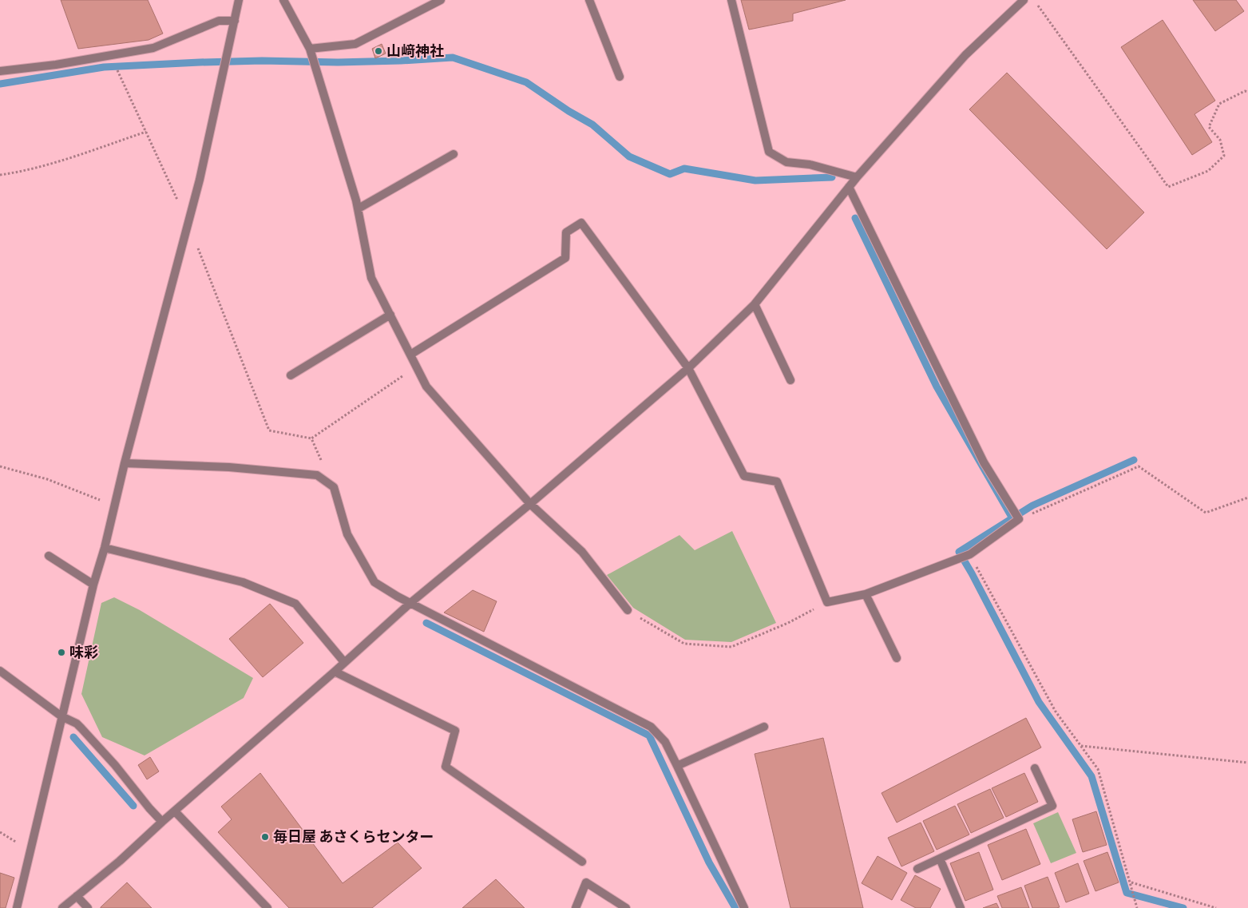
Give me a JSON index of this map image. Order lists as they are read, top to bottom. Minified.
{"places":["山﨑神社","味彩","毎日屋 あさくらセンター"]}
